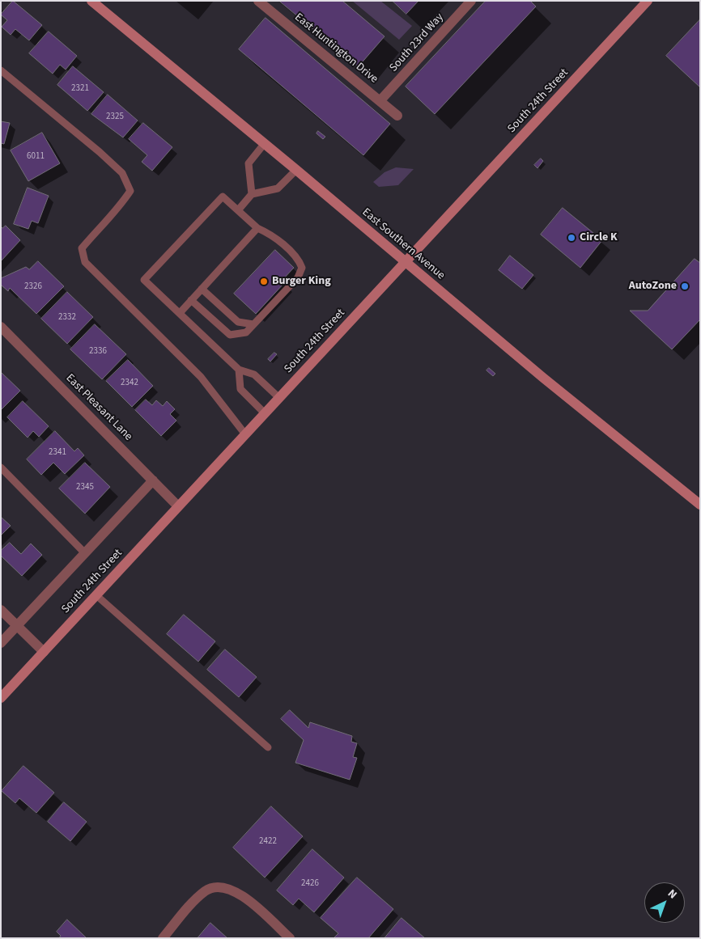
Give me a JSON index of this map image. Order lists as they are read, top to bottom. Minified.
{"streets":{"main road":["South 24th Street","East Southern Avenue"],"street":["South 23rd Way","East Huntington Drive","East Pleasant Lane"]},"crossings":[["South 23rd Way","East Huntington Drive"],["South 24th Street","East Southern Avenue"],["South 24th Street","East Pleasant Lane"]],"places":["Circle K","Burger King","AutoZone"],"house_numbers":["2321","2325","6011","2326","2332","2336","2342","2341","2345","2422","2426"],"north":"top right"}
